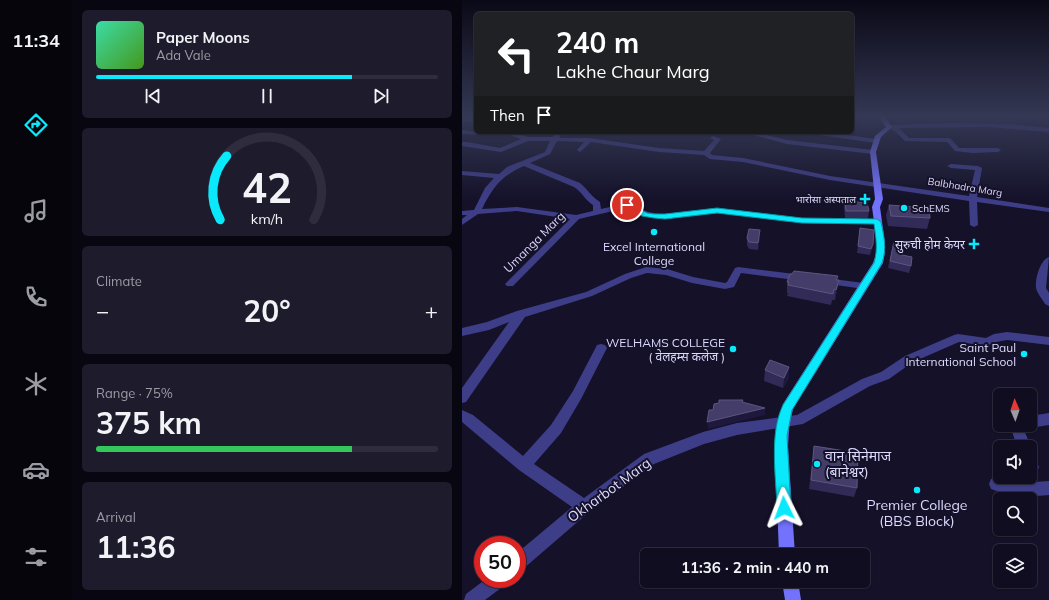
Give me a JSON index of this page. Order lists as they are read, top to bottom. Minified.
{"streets":{"street":["Balbhadra Marg","Umanga Marg","Okharbot Marg"]},"places":{"health":["भारोसा अस्पताल","सुरुची होम केयर"],"other":["SchEMS","Excel International College","WELHAMS COLLEGE ( वेलहम्स कलेज )","Saint Paul International School","वान सिनेमाज (बानेश्वर)","Premier College (BBS Block)"]},"north":"top","page":{"tabs":"11:34","turn":["240 m","Lakhe Chaur Marg"],"song":["Paper Moons","Ada Vale"],"then":"Then","tile":["Climate",["Range · 75%","375 km"],["Arrival","11:36"]],"heat":["−","20°","+"],"limit":"50","trip":"11:36 · 2 min · 440 m","gauge":["42","km/h"]}}
